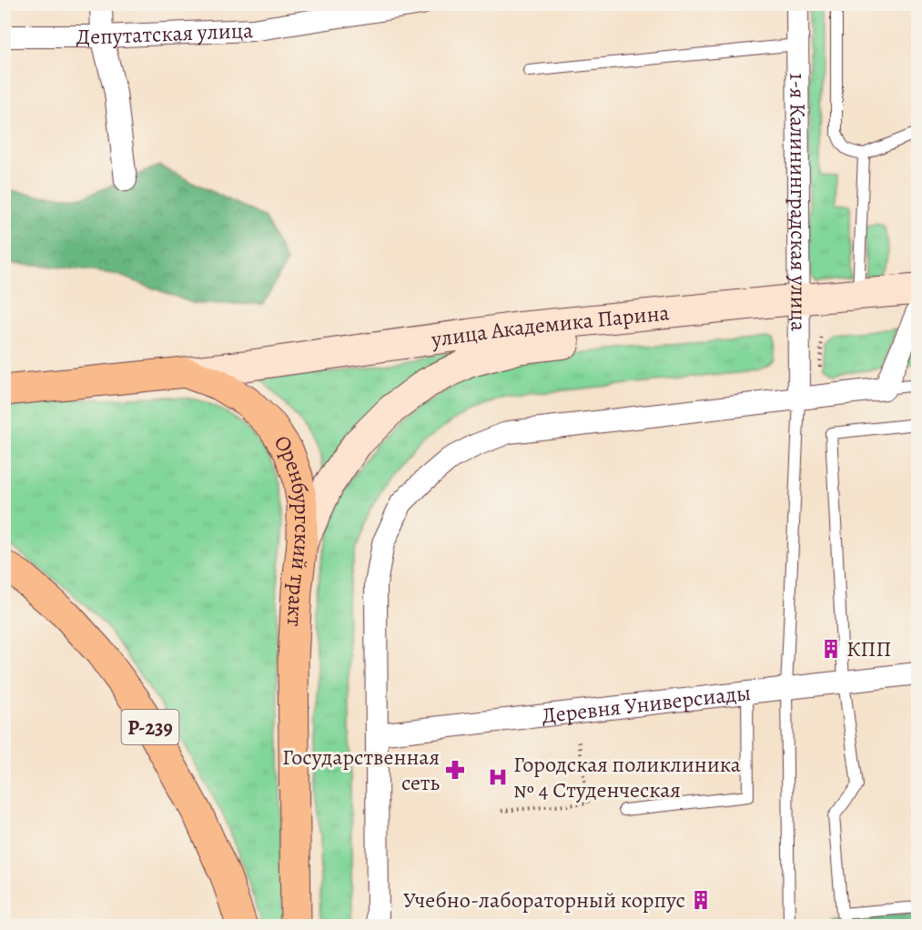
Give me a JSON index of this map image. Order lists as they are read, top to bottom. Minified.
{"streets":{"main road":["улица Академика Парина","Оренбургский тракт","Р-239"],"street":["Депутатская улица","1-я Калининградская улица","Деревня Универсиады"]},"crossings":[["1-я Калининградская улица","улица Академика Парина"],["улица Академика Парина","Оренбургский тракт"]],"places":{"building":["КПП","Учебно-лабораторный корпус"],"pharmacy":["Государственная сеть"],"hospital":["Городская поликлиника № 4 Студенческая"]}}
